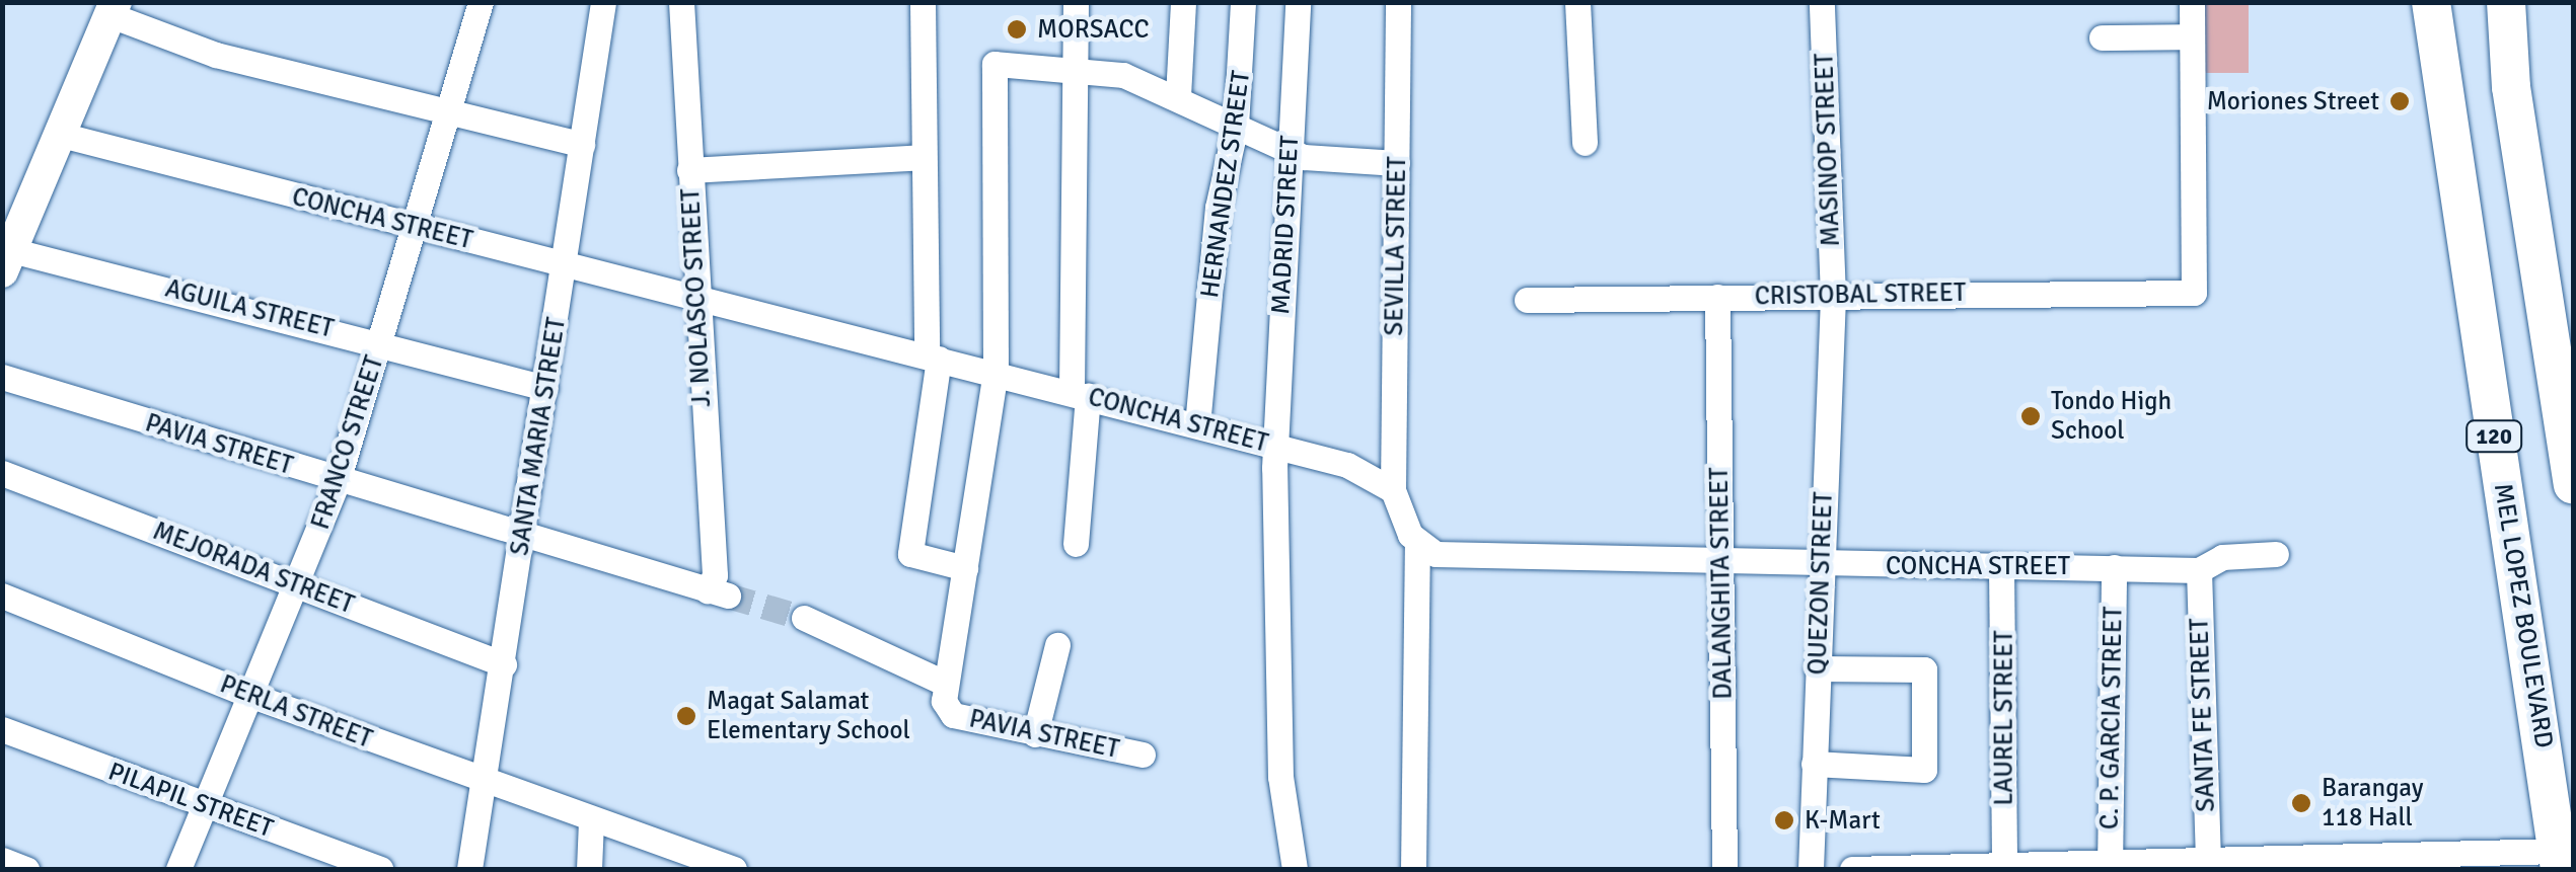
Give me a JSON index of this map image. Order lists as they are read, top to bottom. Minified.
{"streets":{"highway":["120","MEL LOPEZ BOULEVARD"],"street":["MASINOP STREET","HERNANDEZ STREET","CONCHA STREET","MADRID STREET","SEVILLA STREET","CRISTOBAL STREET","J. NOLASCO STREET","AGUILA STREET","SANTA MARIA STREET","FRANCO STREET","PAVIA STREET","MEJORADA STREET","DALANGHITA STREET","QUEZON STREET","PERLA STREET","SANTA FE STREET","LAUREL STREET","C. P. GARCIA STREET","PILAPIL STREET"]},"crossings":[["MASINOP STREET","CRISTOBAL STREET"],["MASINOP STREET","QUEZON STREET"],["HERNANDEZ STREET","CONCHA STREET"],["CONCHA STREET","MADRID STREET"],["CONCHA STREET","SEVILLA STREET"],["CONCHA STREET","J. NOLASCO STREET"],["CONCHA STREET","SANTA MARIA STREET"],["CONCHA STREET","FRANCO STREET"],["CONCHA STREET","DALANGHITA STREET"],["CONCHA STREET","QUEZON STREET"],["CONCHA STREET","SANTA FE STREET"],["CONCHA STREET","LAUREL STREET"],["CONCHA STREET","C. P. GARCIA STREET"],["CRISTOBAL STREET","DALANGHITA STREET"],["CRISTOBAL STREET","QUEZON STREET"],["J. NOLASCO STREET","PAVIA STREET"],["AGUILA STREET","SANTA MARIA STREET"],["AGUILA STREET","FRANCO STREET"],["SANTA MARIA STREET","PAVIA STREET"],["SANTA MARIA STREET","MEJORADA STREET"],["SANTA MARIA STREET","PERLA STREET"],["FRANCO STREET","PAVIA STREET"],["FRANCO STREET","MEJORADA STREET"],["FRANCO STREET","PERLA STREET"],["FRANCO STREET","PILAPIL STREET"]],"places":["MORSACC","Moriones Street","Tondo High School","Magat Salamat Elementary School","Barangay 118 Hall","K-Mart"]}
